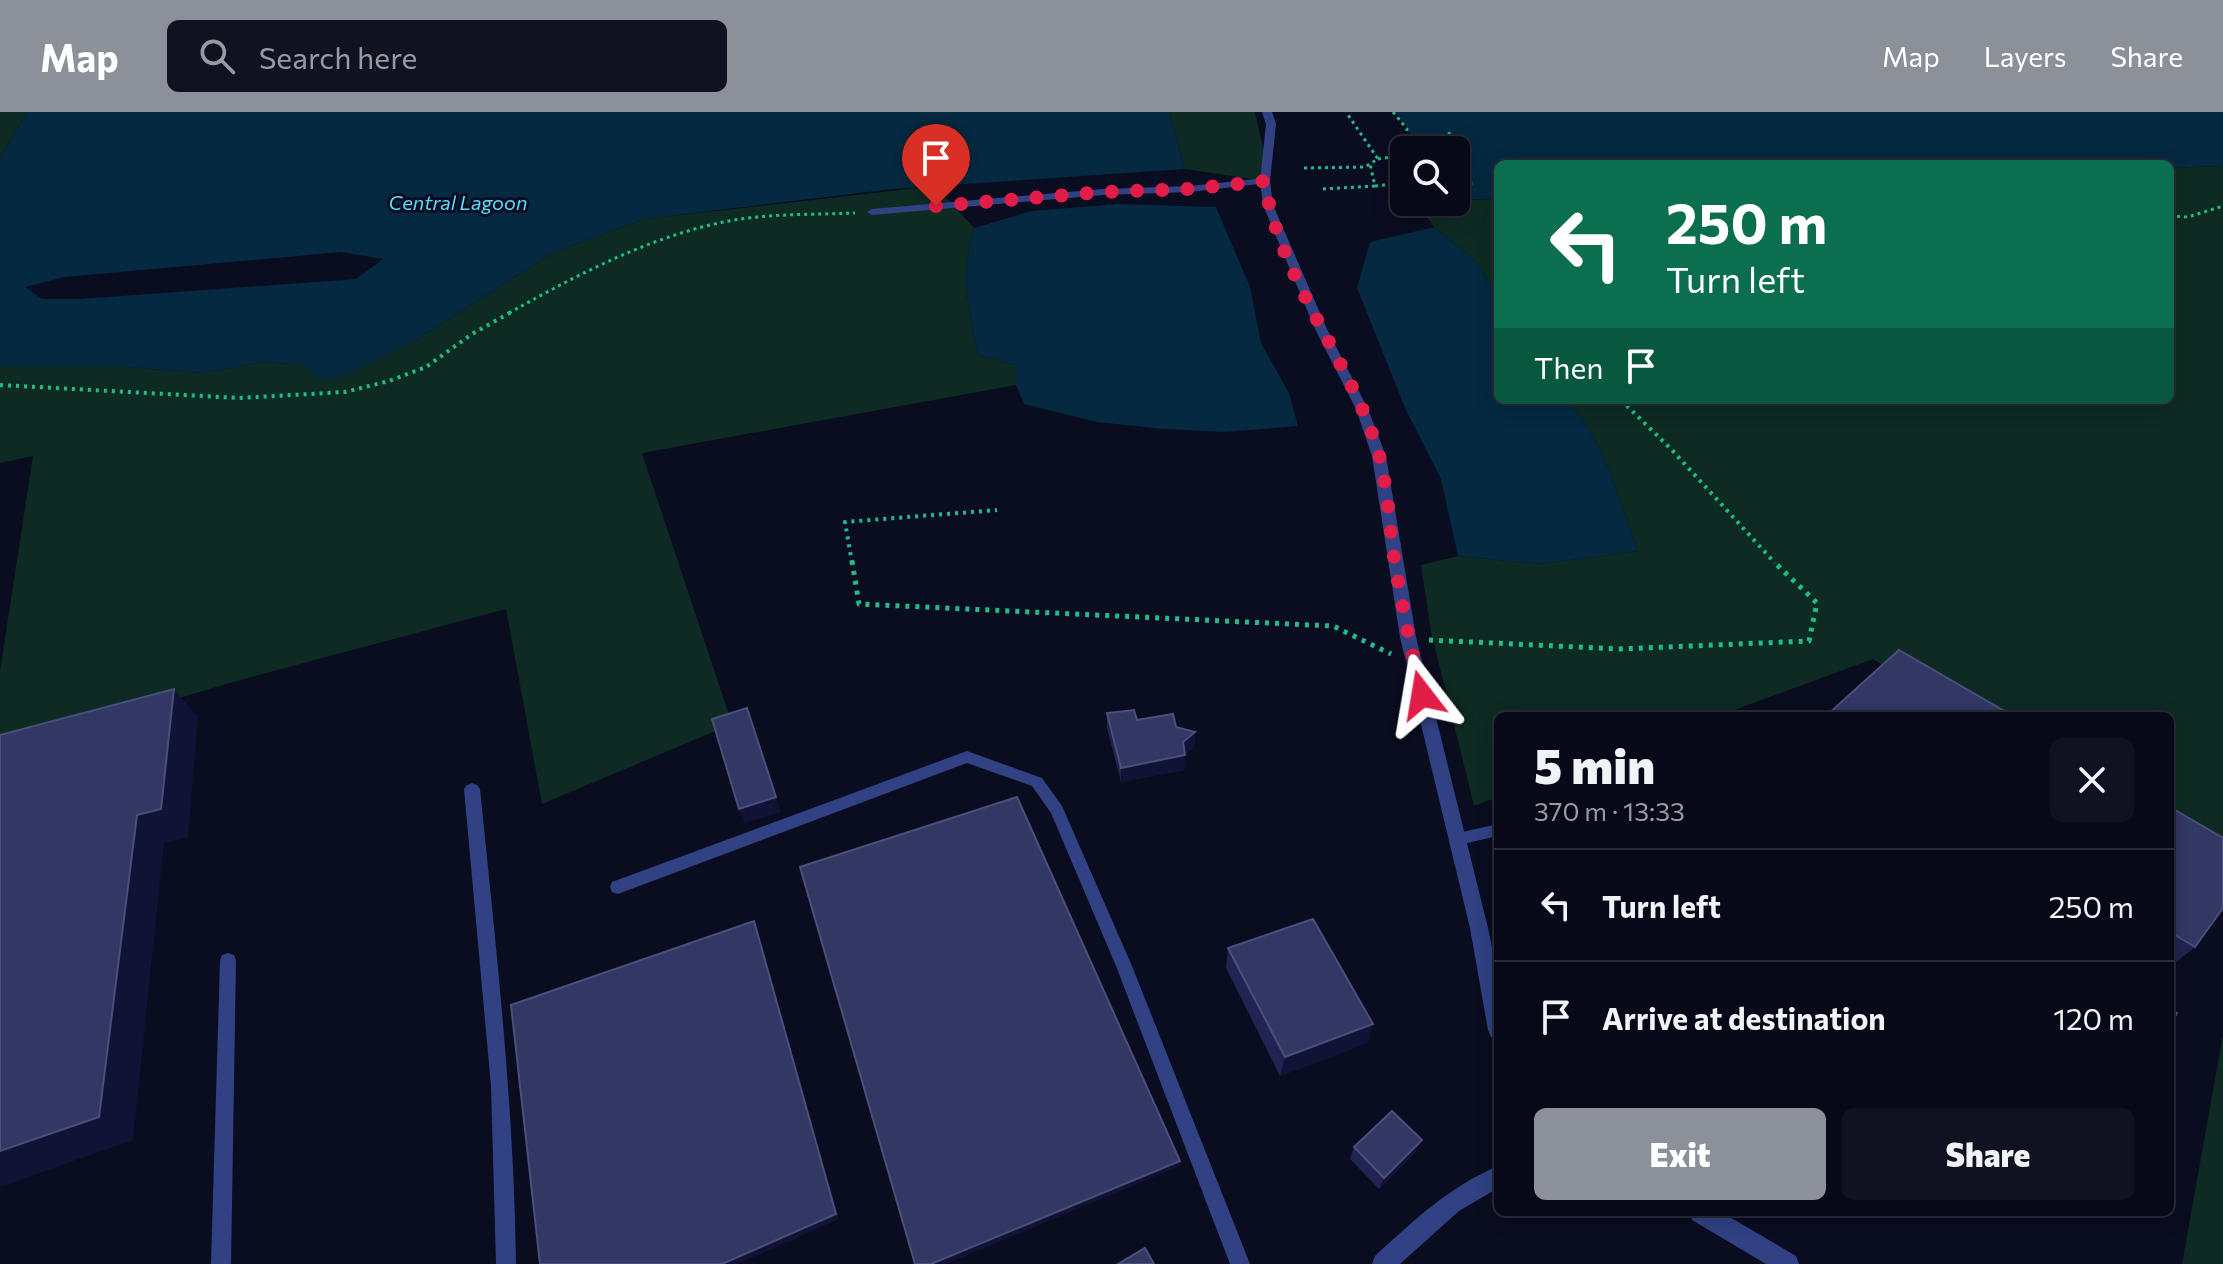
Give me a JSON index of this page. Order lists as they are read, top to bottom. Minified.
{"water":["Central Lagoon"],"page":{"header":"Map","search":"Search here","nav":["Map","Layers","Share"],"turn":["250 m","Turn left"],"then":"Then","heading":["5 min","370 m · 13:33"],"list":[{"name":"Turn left","value":"250 m"},{"name":"Arrive at destination","value":"120 m"}],"buttons":["Exit","Share"]}}
